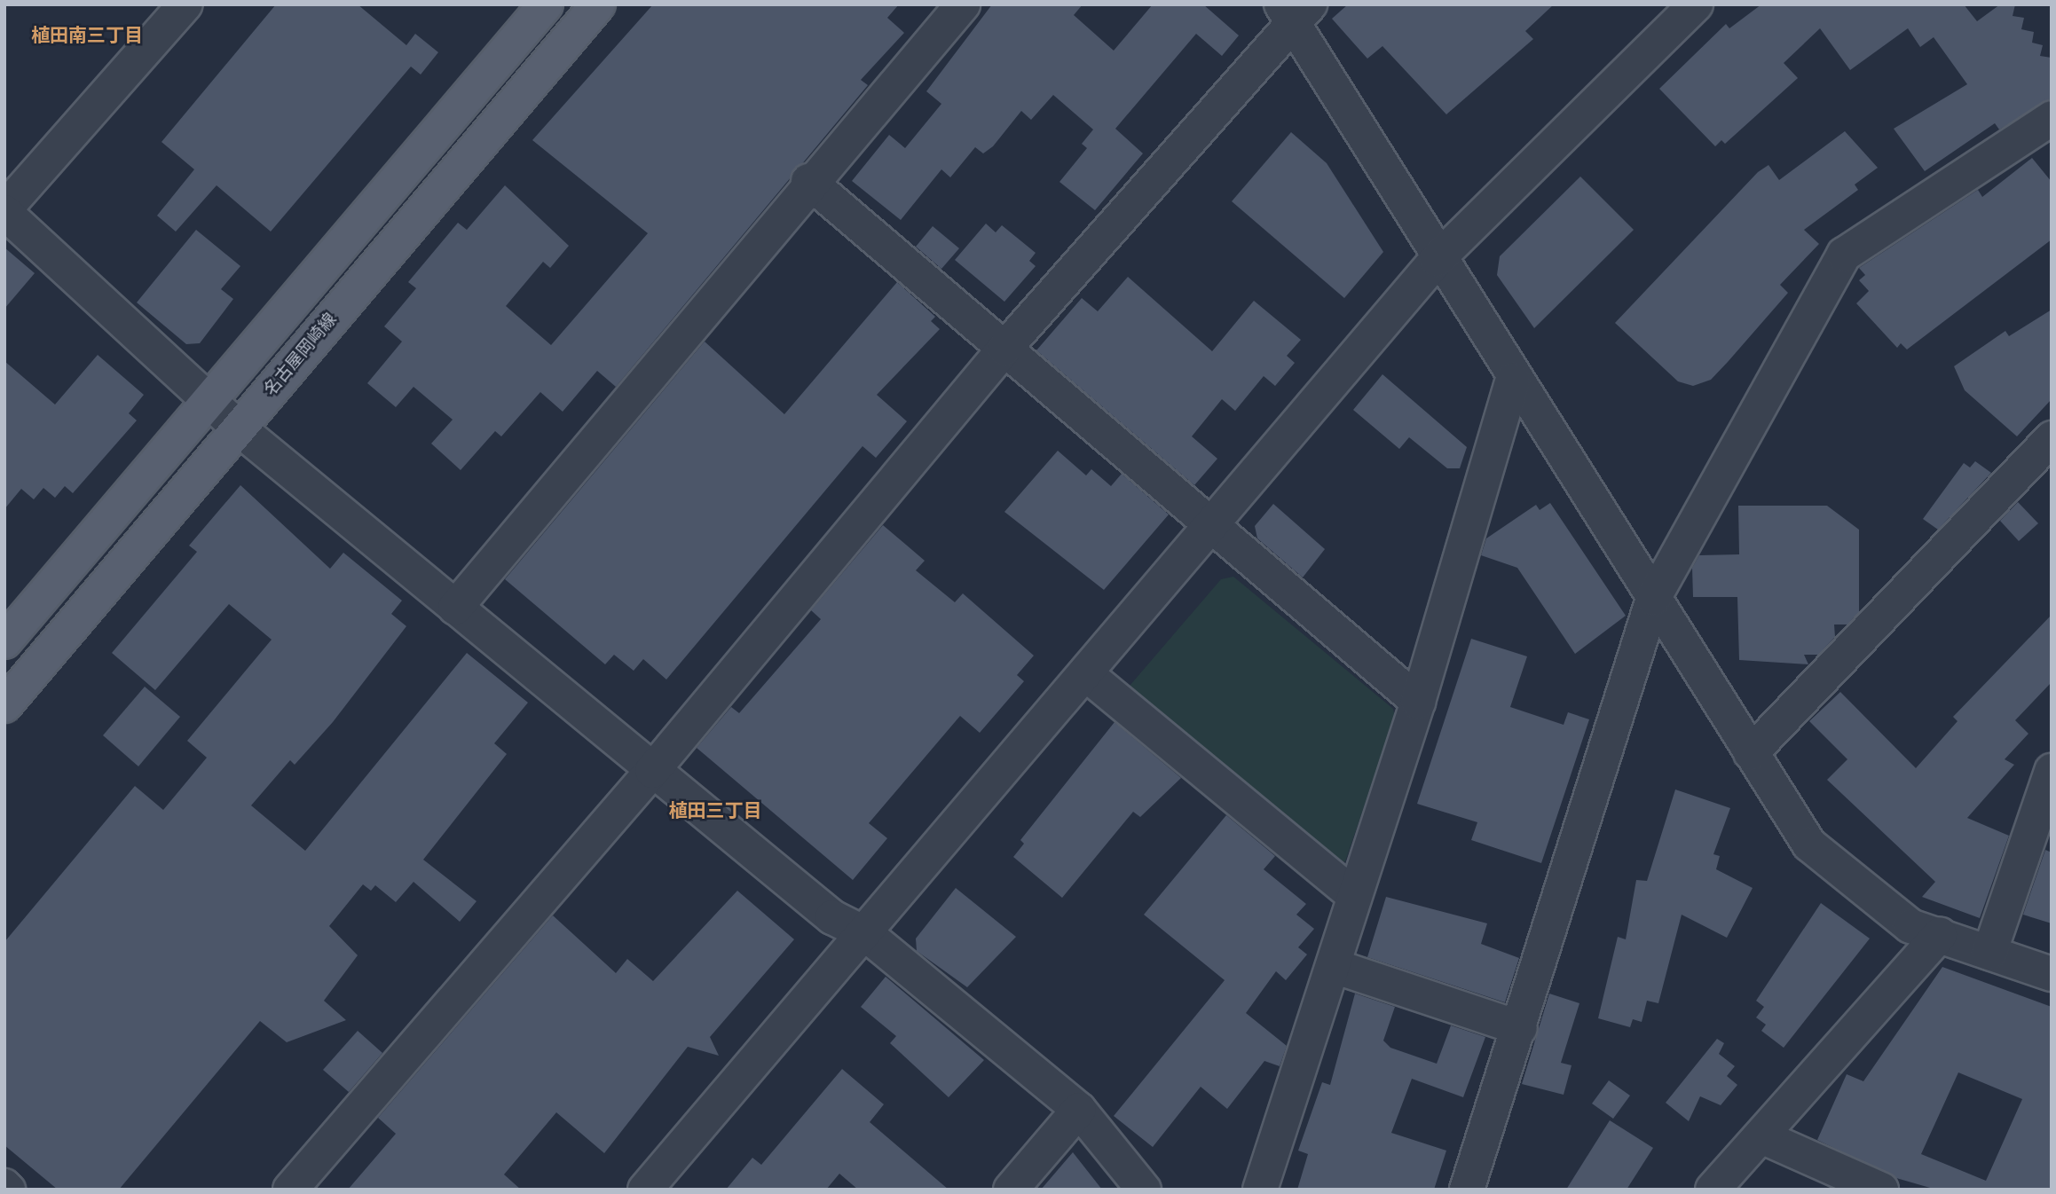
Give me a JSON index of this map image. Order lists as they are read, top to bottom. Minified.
{"streets":{"main road":["名古屋岡崎線"]},"districts":["植田南三丁目","植田三丁目"]}
